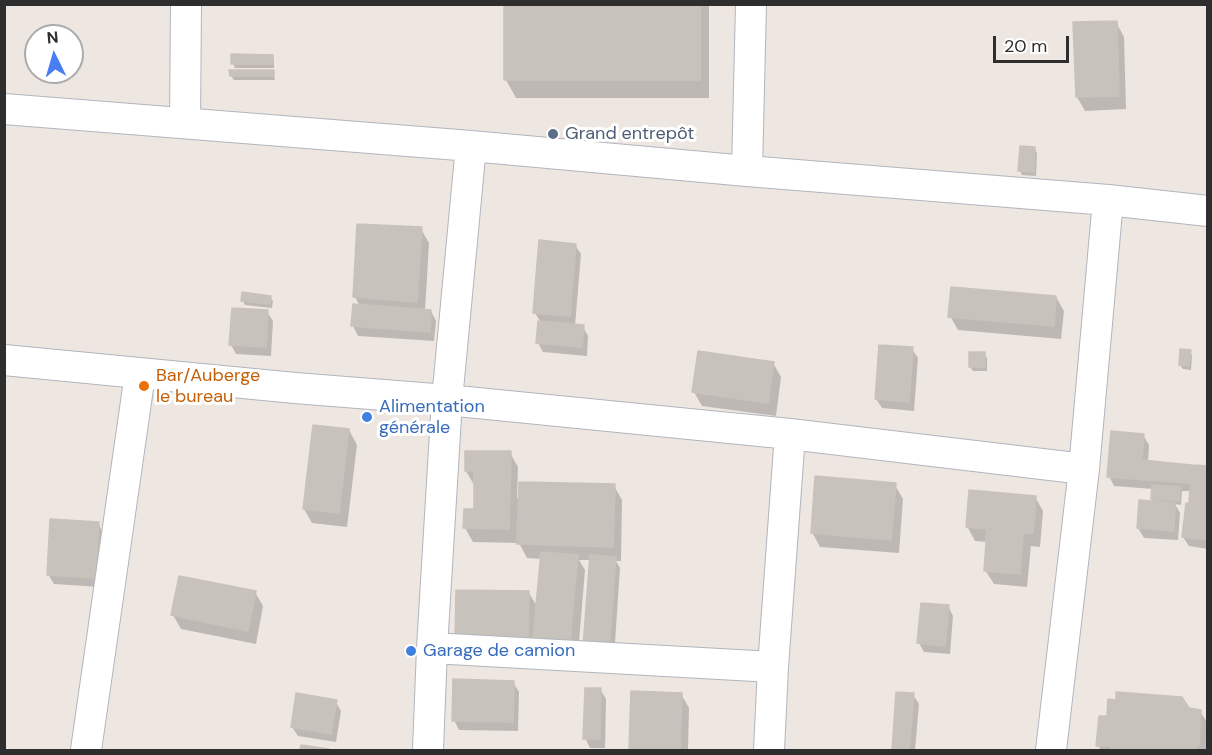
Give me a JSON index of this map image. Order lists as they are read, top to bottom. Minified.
{"places":["Grand entrepôt","Bar/Auberge le bureau","Alimentation générale","Garage de camion"],"scale_bar":"20 m","north":"top"}
